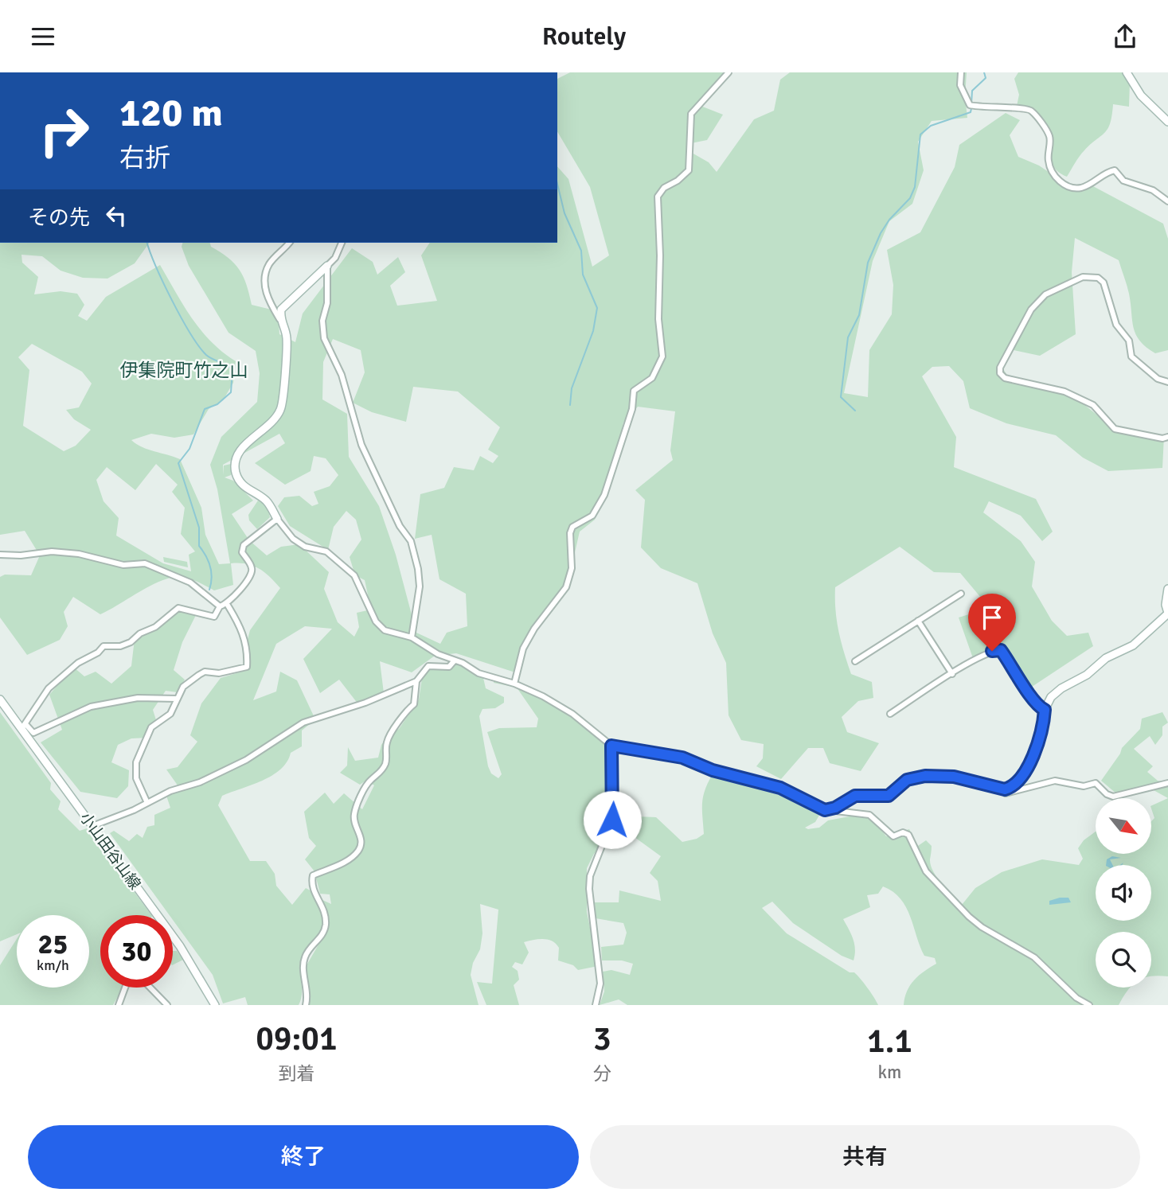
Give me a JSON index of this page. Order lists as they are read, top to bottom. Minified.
{"streets":{"street":["小山田谷山線"]},"districts":["伊集院町竹之山"],"north":"bottom right","page":{"header":"Routely","turn":["120 m","右折"],"then":"その先","speed":"25 km/h","limit":"30","eta":["09:01","到着","3","分","1.1","km"],"buttons":["終了","共有"]}}
